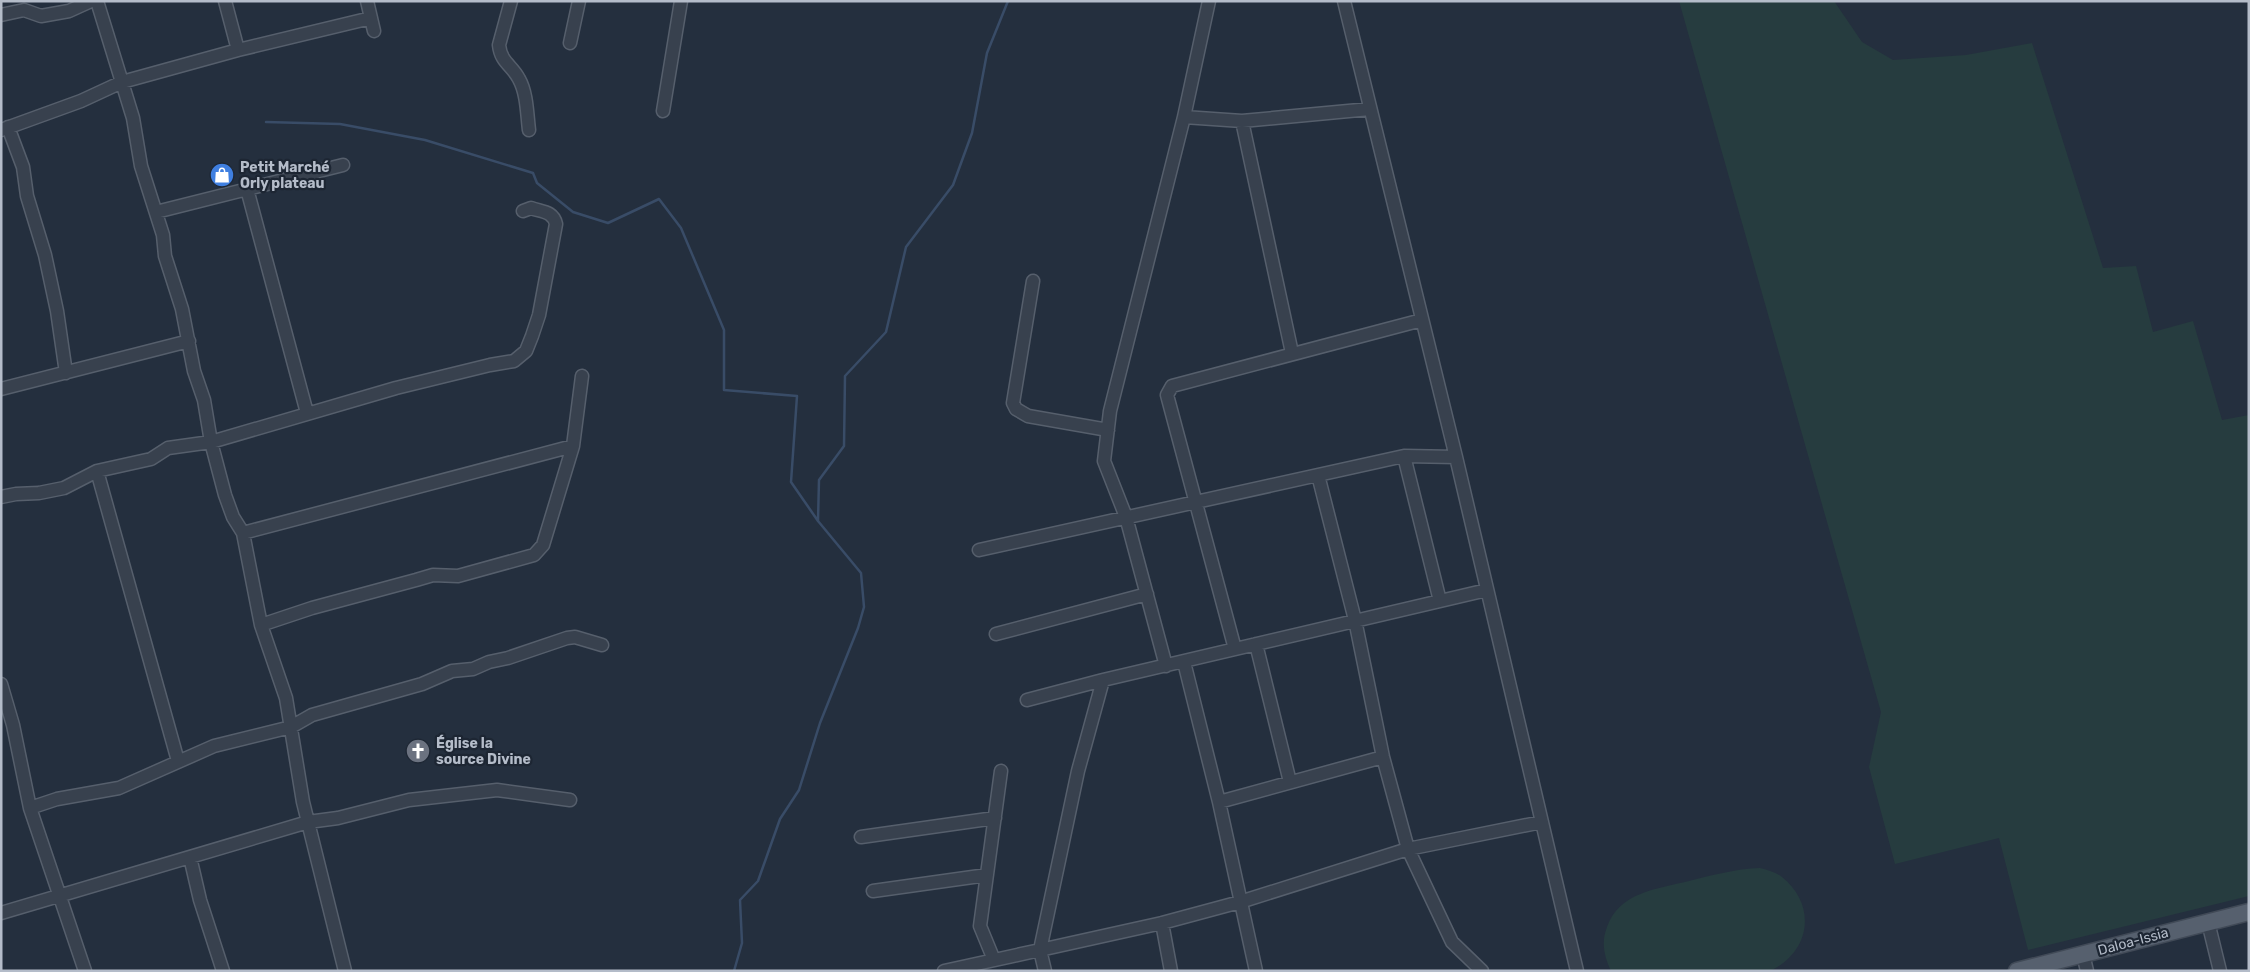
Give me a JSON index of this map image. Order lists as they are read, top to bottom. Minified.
{"streets":{"main road":["Daloa-Issia"]},"places":{"shop":["Petit Marché Orly plateau"],"church":["Église la source Divine"]}}
